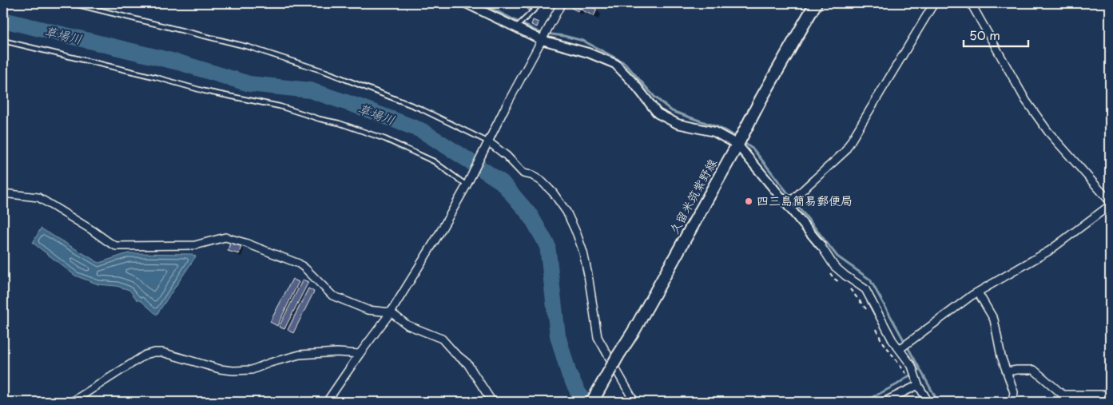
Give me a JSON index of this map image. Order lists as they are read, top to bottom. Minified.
{"streets":{"main road":["久留米筑紫野線"]},"water":["草場川"],"places":["四三島簡易郵便局"],"scale_bar":"50 m"}
